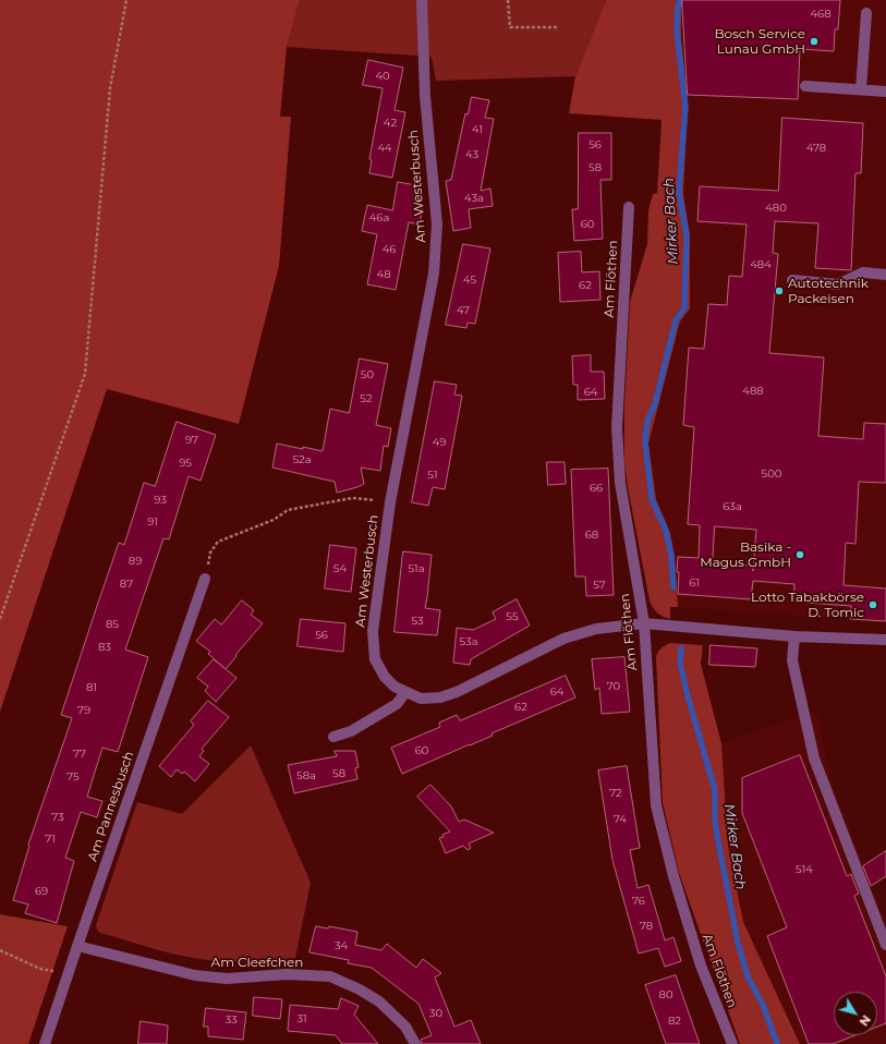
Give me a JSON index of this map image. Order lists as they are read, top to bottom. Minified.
{"streets":{"street":["Am Westerbusch","Am Flöthen","Am Pannesbusch","Am Cleefchen"]},"crossings":[["Am Westerbusch","Am Flöthen"],["Am Pannesbusch","Am Cleefchen"]],"water":["Mirker Bach"],"places":["Bosch Service Lunau GmbH","Autotechnik Packeisen","Basika - Magus GmbH","Lotto Tabakbörse D. Tomic"],"house_numbers":["468","40","42","41","56","44","478","43","58","43a","480","46a","60","46","484","48","45","62","47","50","488","64","52","97","49","52a","95","500","51","66","93","63a","91","68","89","54","51a","61","87","57","55","53","85","56","53a","83","70","81","64","62","79","60","77","58","58a","75","72","73","74","71","514","69","76","78","34","80","30","31","33","82"],"north":"bottom right"}
